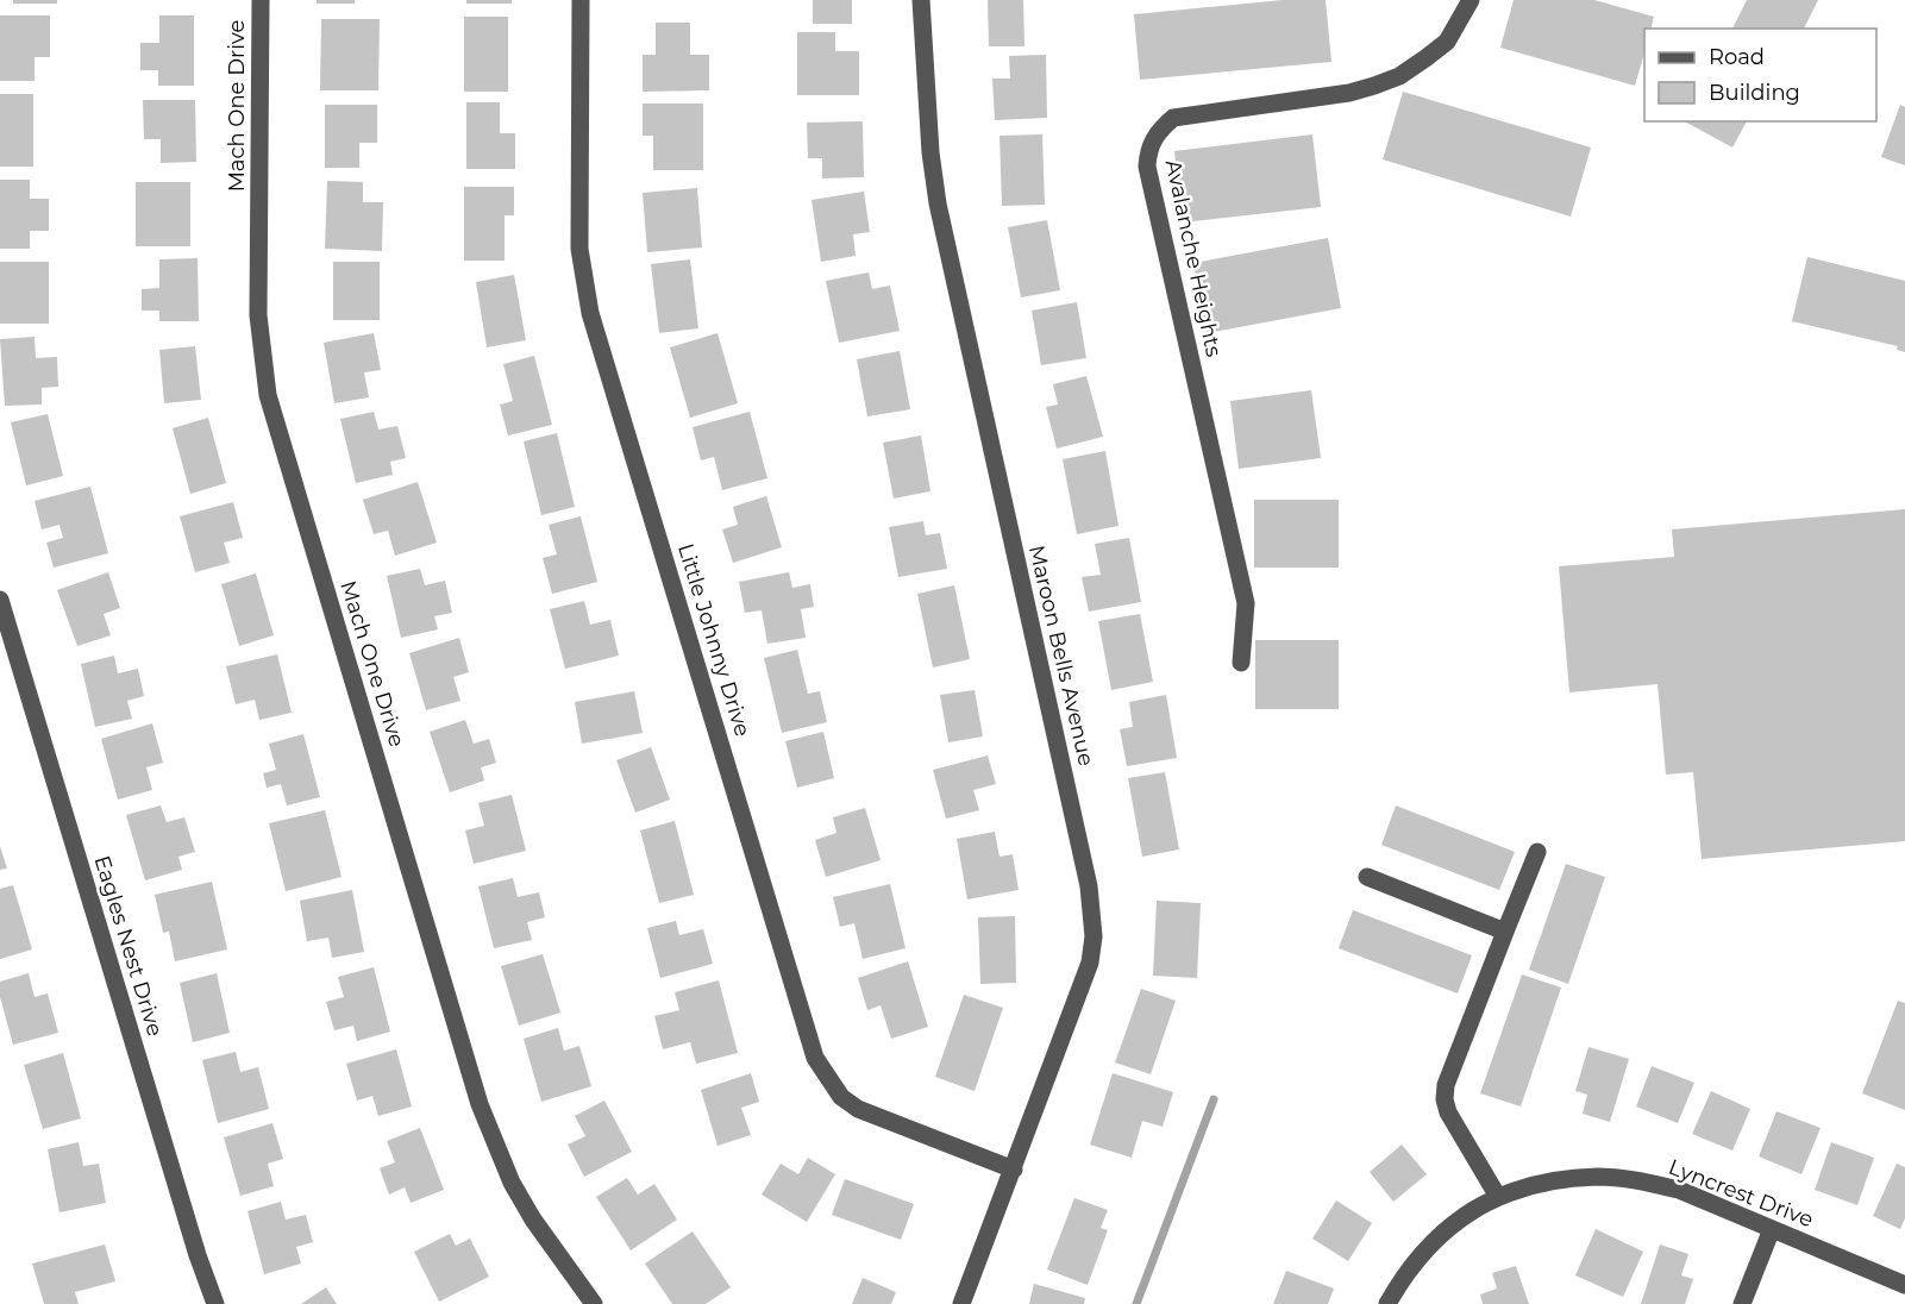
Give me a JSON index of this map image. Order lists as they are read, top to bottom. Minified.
{"streets":{"street":["Mach One Drive","Avalanche Heights","Little Johnny Drive","Maroon Bells Avenue","Eagles Nest Drive","Lyncrest Drive"]},"crossings":[["Little Johnny Drive","Maroon Bells Avenue"]],"legend":["Road","Building"]}
